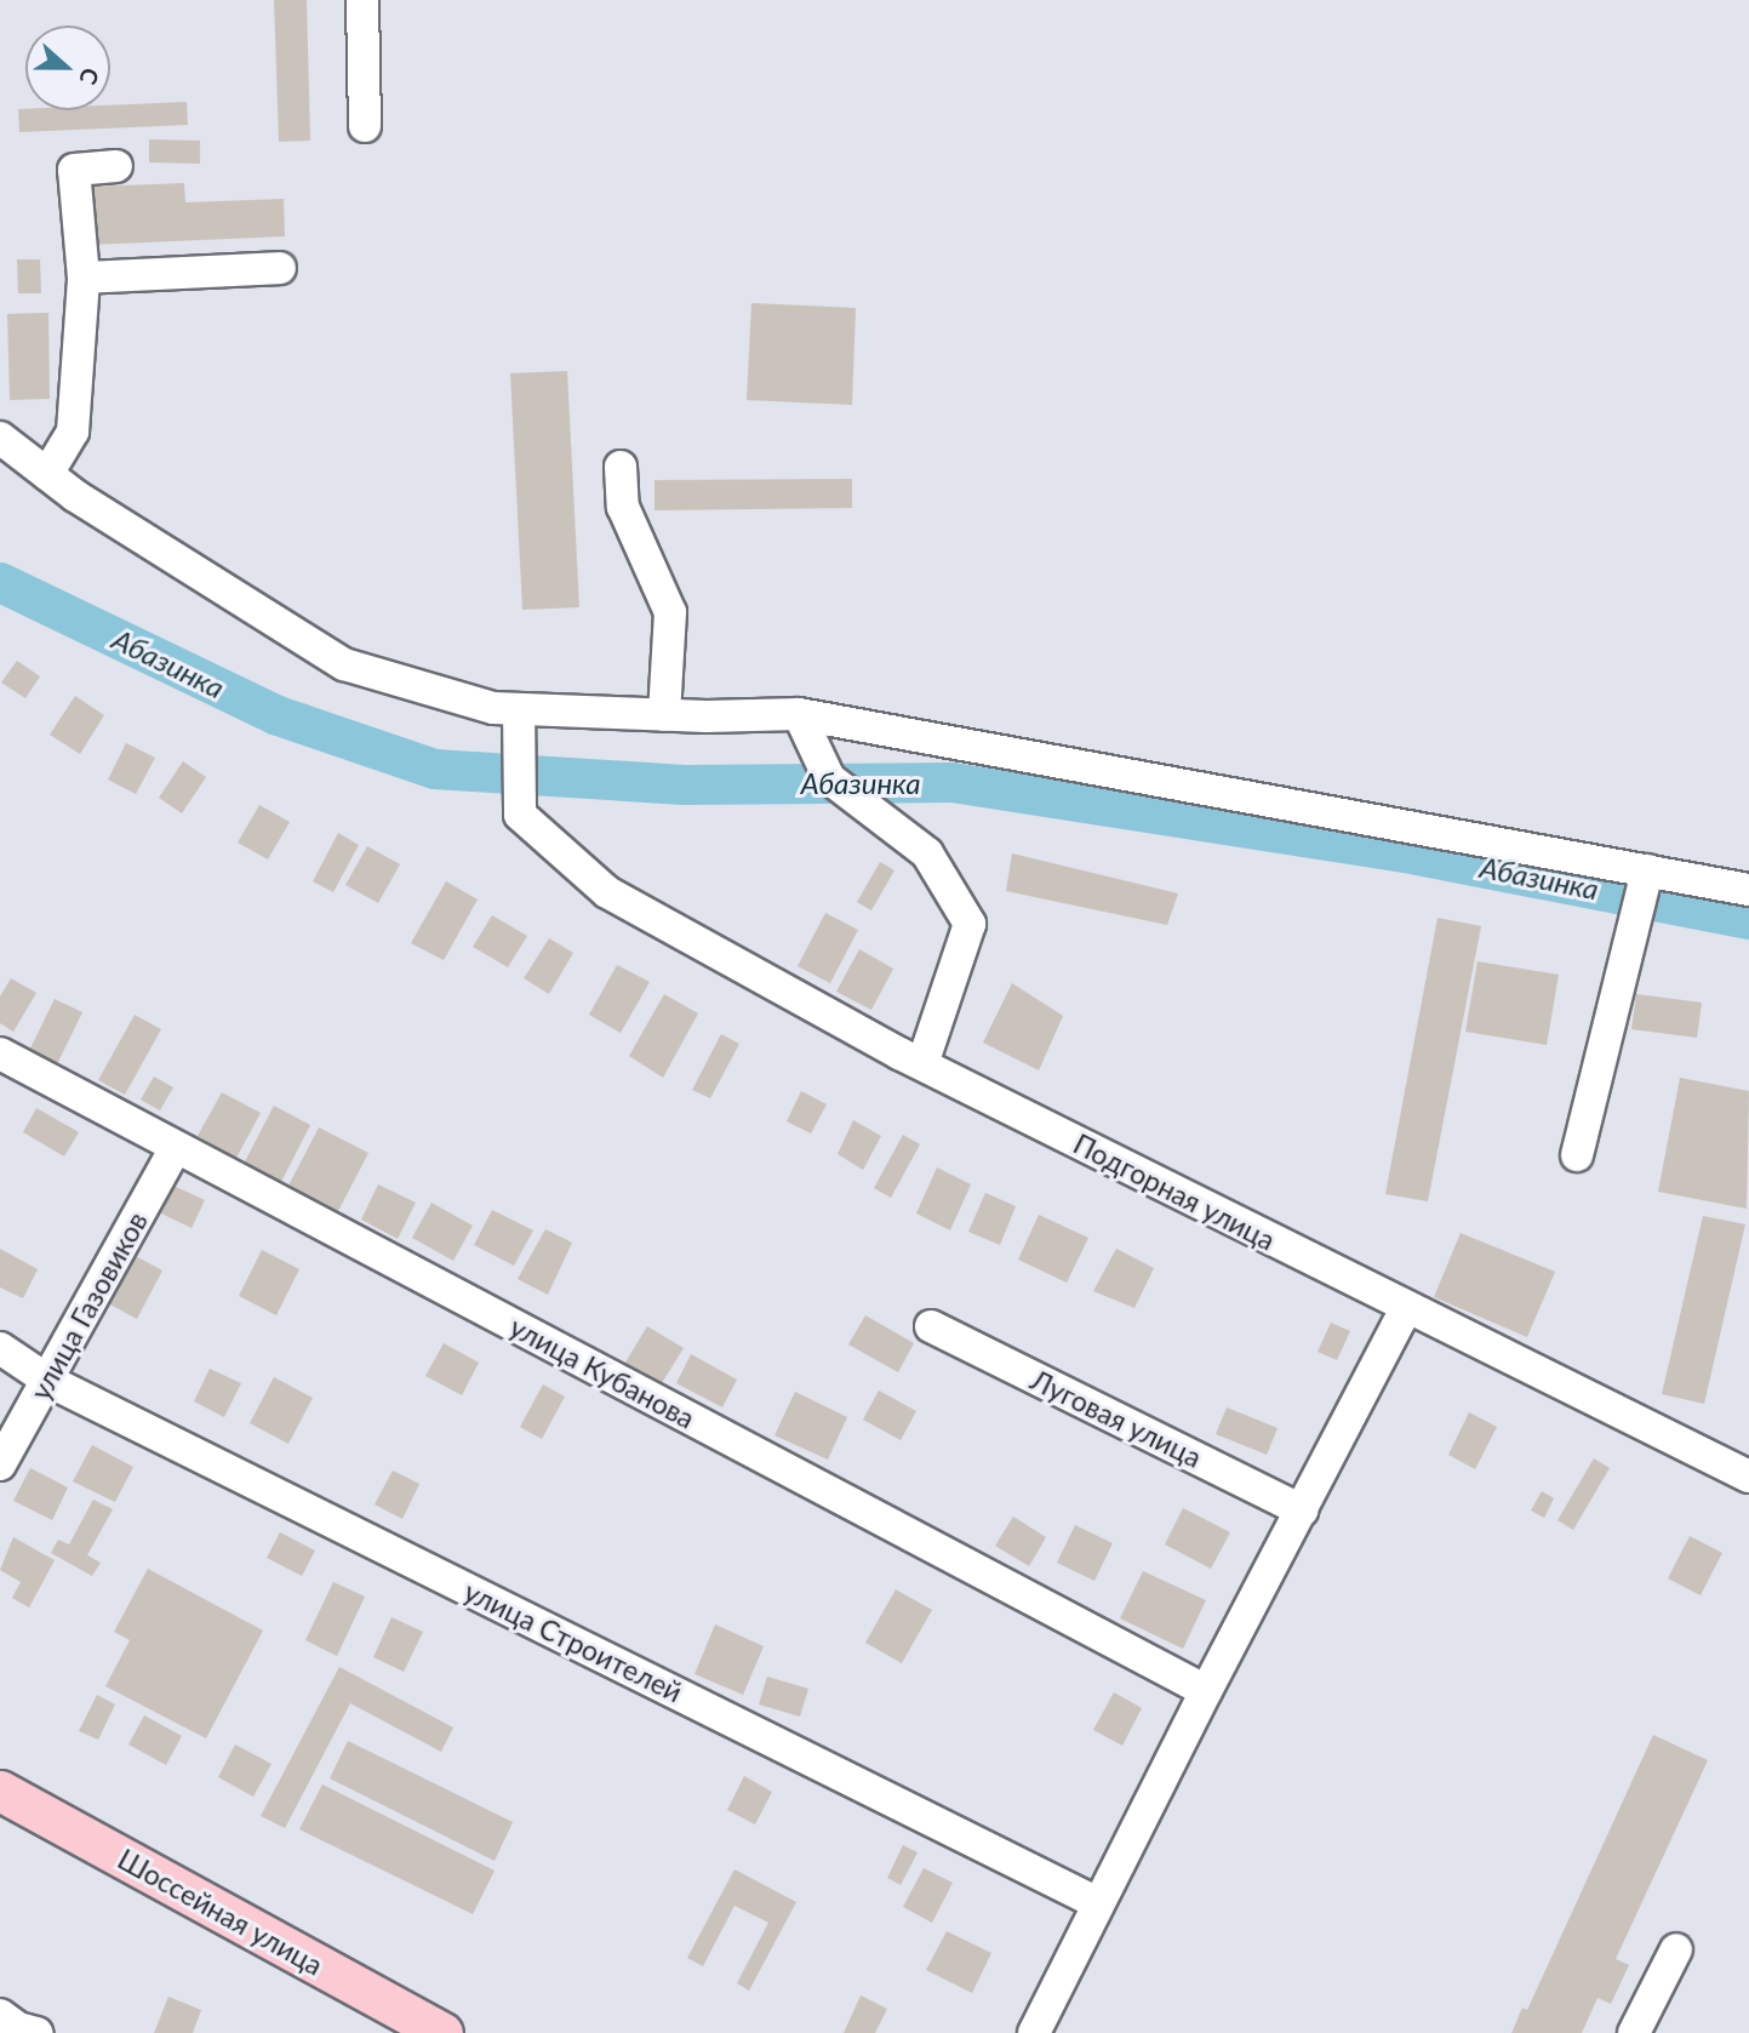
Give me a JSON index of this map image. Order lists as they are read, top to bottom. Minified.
{"streets":{"main road":["Шоссейная улица"],"street":["Подгорная улица","улица Газовиков","улица Кубанова","Луговая улица","улица Строителей"]},"crossings":[["улица Газовиков","улица Кубанова"],["улица Газовиков","улица Строителей"]],"water":["Абазинка"],"north":"right"}
